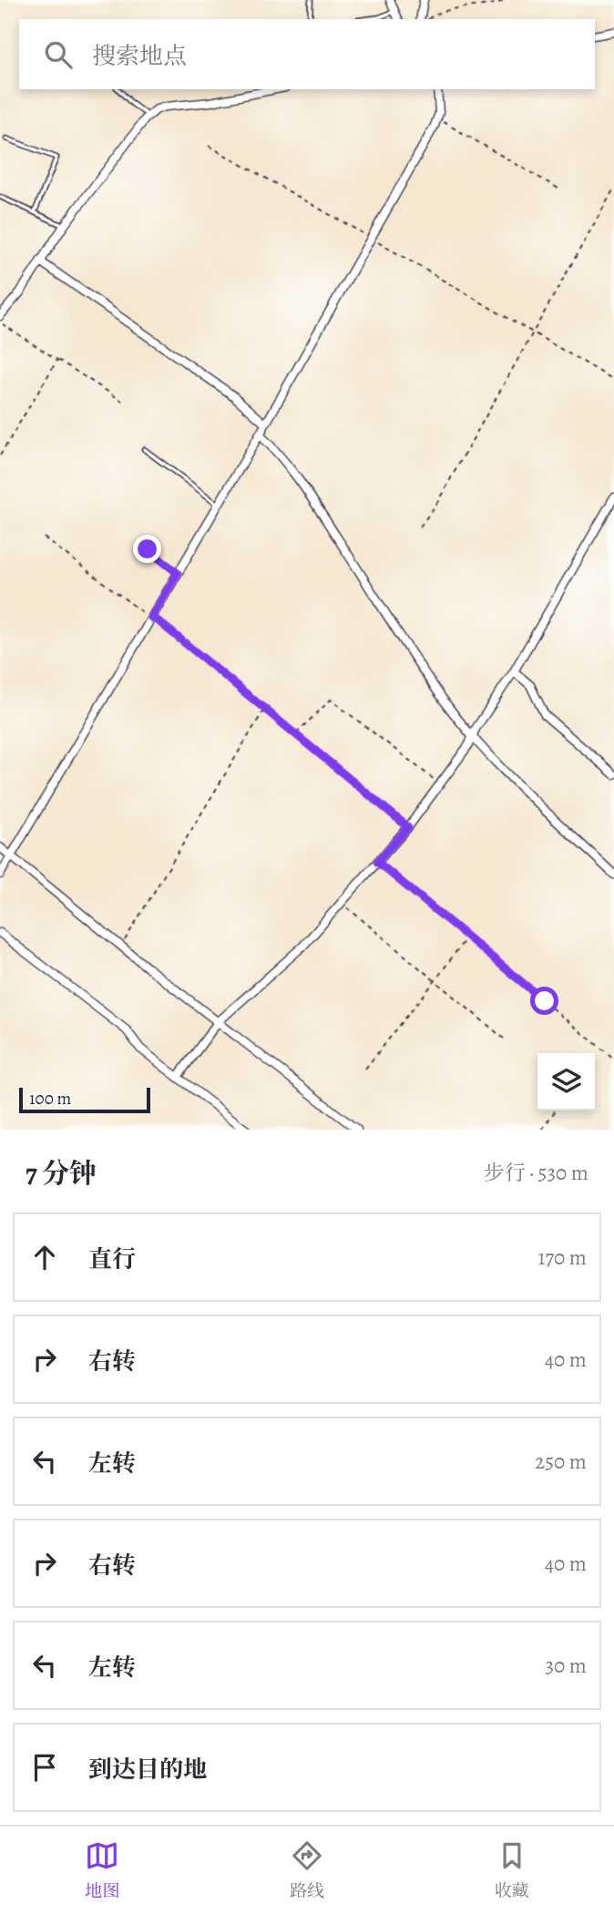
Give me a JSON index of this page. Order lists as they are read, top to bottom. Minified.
{"scale_bar":"100 m","page":{"search":"搜索地点","scale":"100 m","heading":["7 分钟","步行 · 530 m"],"list":[["直行","170 m"],["右转","40 m"],["左转","250 m"],["右转","40 m"],["左转","30 m"],"到达目的地"],"nav":["地图","路线","收藏"]}}
